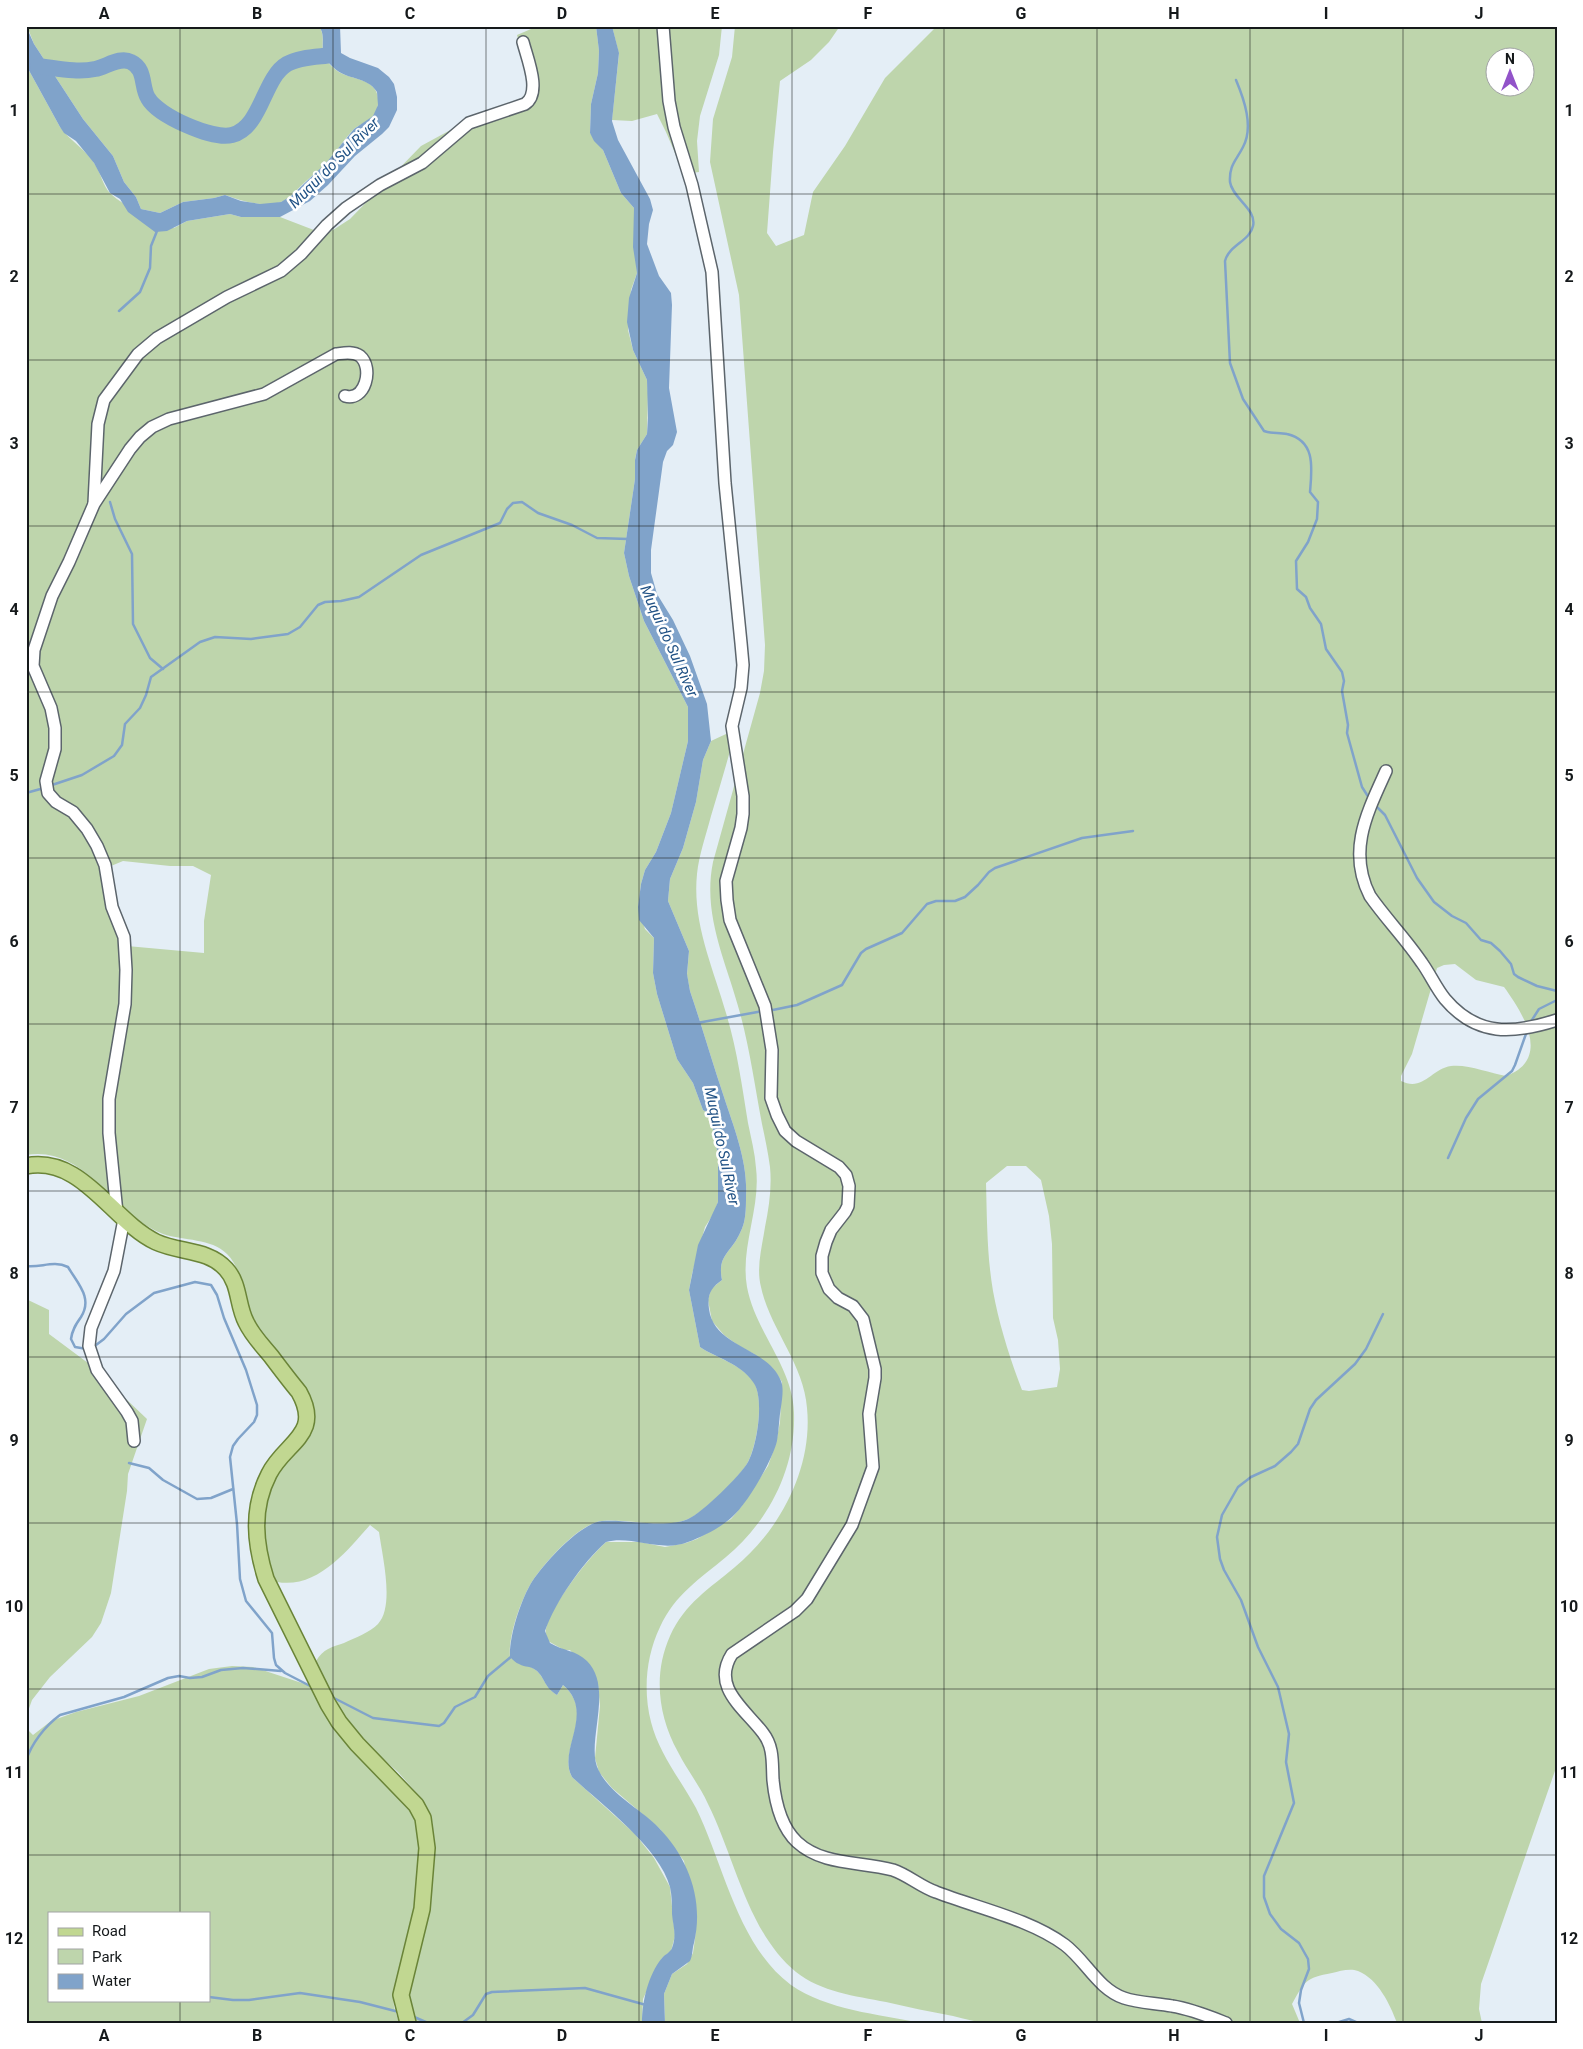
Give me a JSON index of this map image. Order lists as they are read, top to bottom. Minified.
{"water":["Muqui do Sul River"],"legend":["Road","Park","Water"],"north":"top","grid":{"columns":["A","B","C","D","E","F","G","H","I","J"],"rows":["1","2","3","4","5","6","7","8","9","10","11","12"]}}
